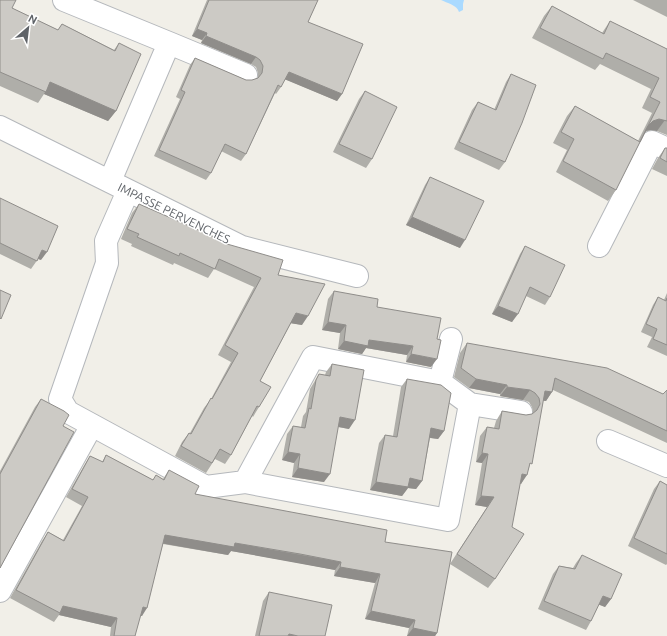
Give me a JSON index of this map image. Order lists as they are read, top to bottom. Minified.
{"streets":{"street":["IMPASSE PERVENCHES"]},"north":"top right"}
